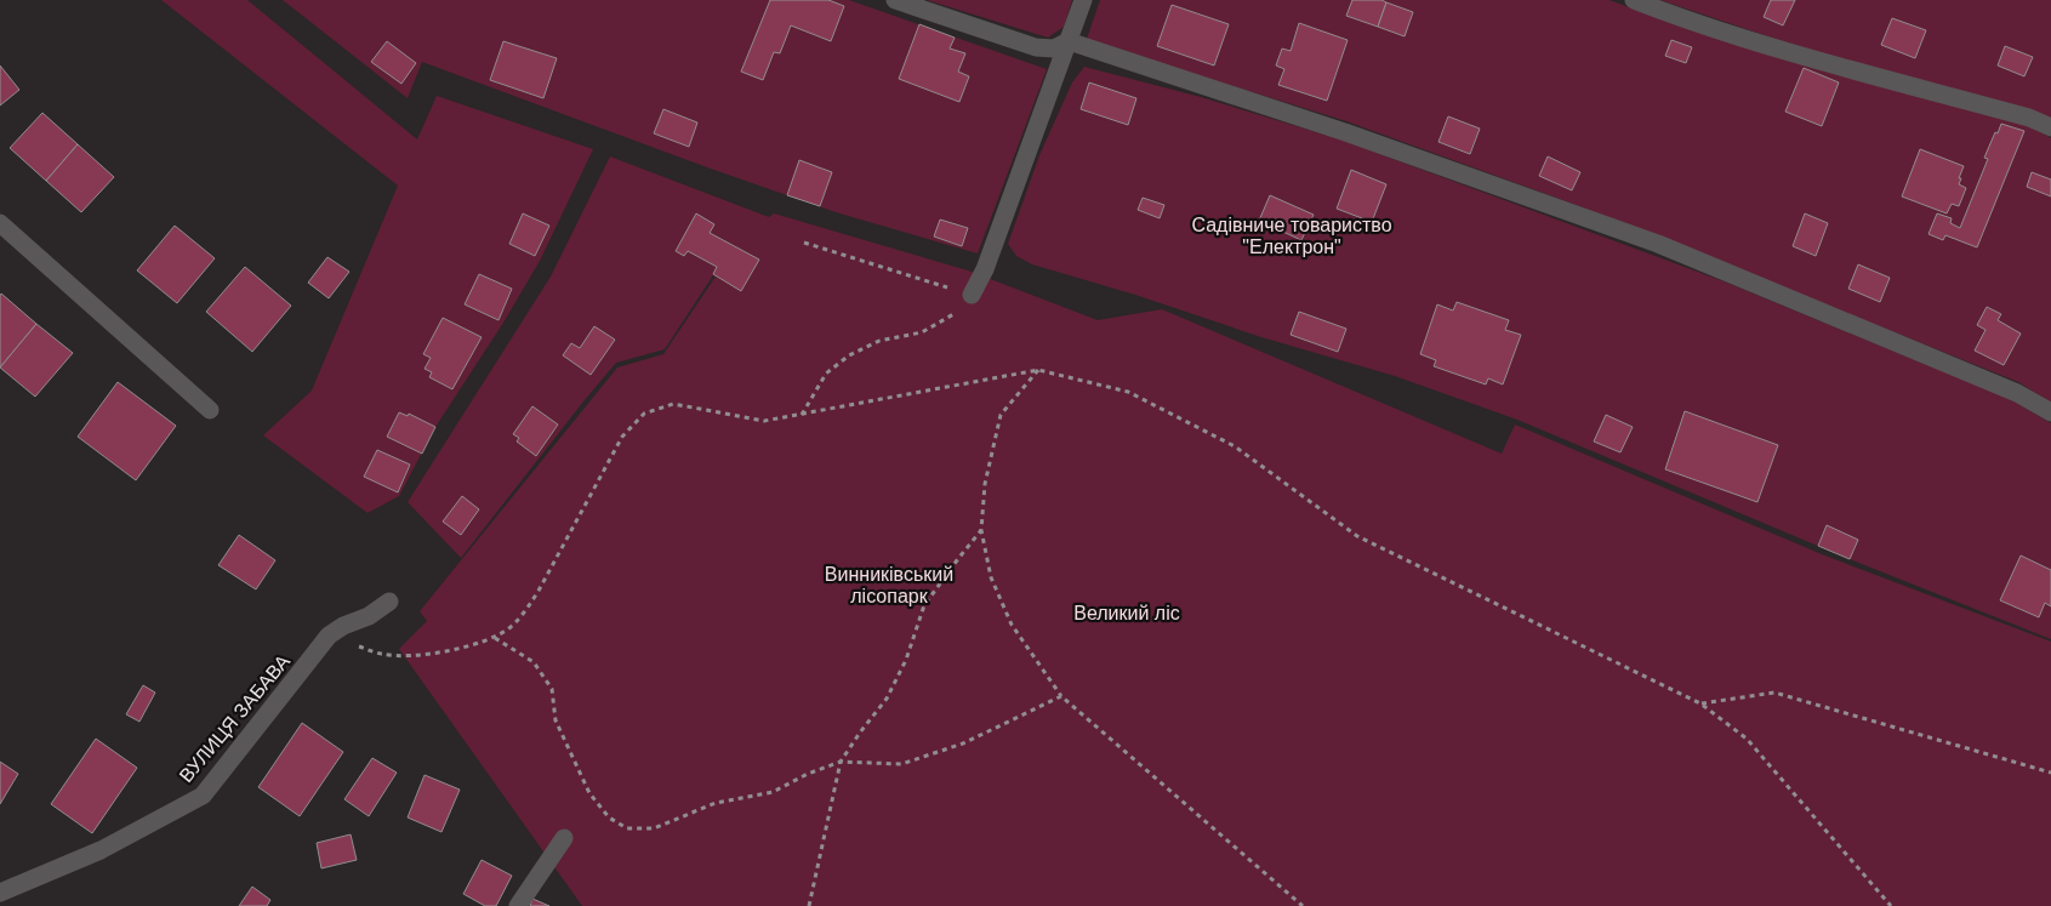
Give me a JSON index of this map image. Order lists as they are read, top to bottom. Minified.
{"streets":{"street":["ВУЛИЦЯ ЗАБАВА"]},"parks":["Садівниче товариство \"Електрон\"","Винниківський лісопарк","Великий ліс"]}
